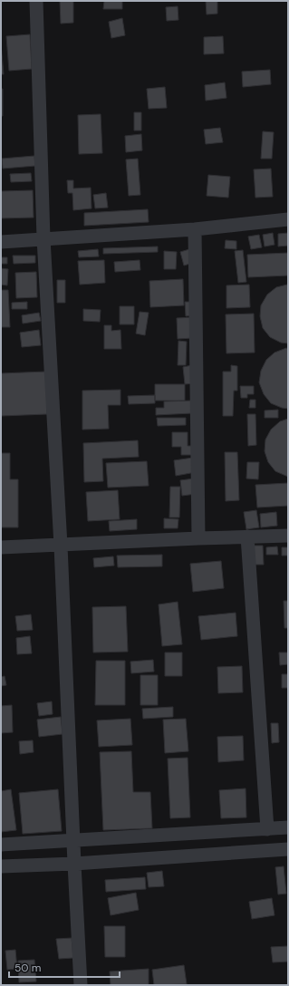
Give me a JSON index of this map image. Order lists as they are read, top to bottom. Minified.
{"scale_bar":"50 m"}
